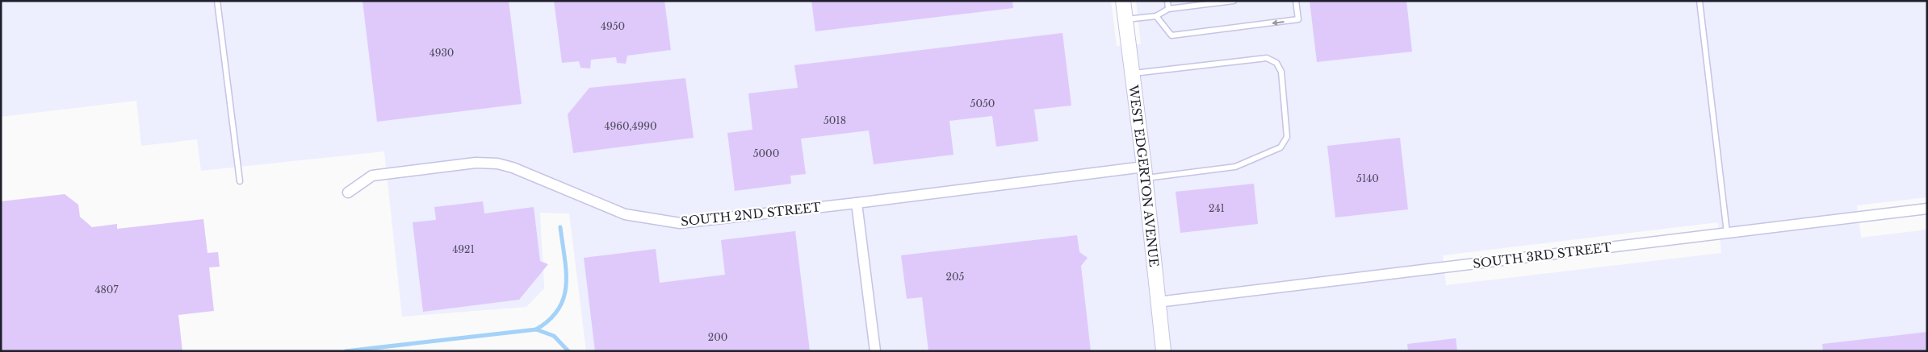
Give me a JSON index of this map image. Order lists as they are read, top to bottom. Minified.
{"streets":{"street":["WEST EDGERTON AVENUE","SOUTH 2ND STREET","SOUTH 3RD STREET"]},"crossings":[["WEST EDGERTON AVENUE","SOUTH 2ND STREET"],["WEST EDGERTON AVENUE","SOUTH 3RD STREET"]],"house_numbers":["4950","4930","5050","5018","4960,4990","5000","5140","241","4921","205","4807","200"]}
